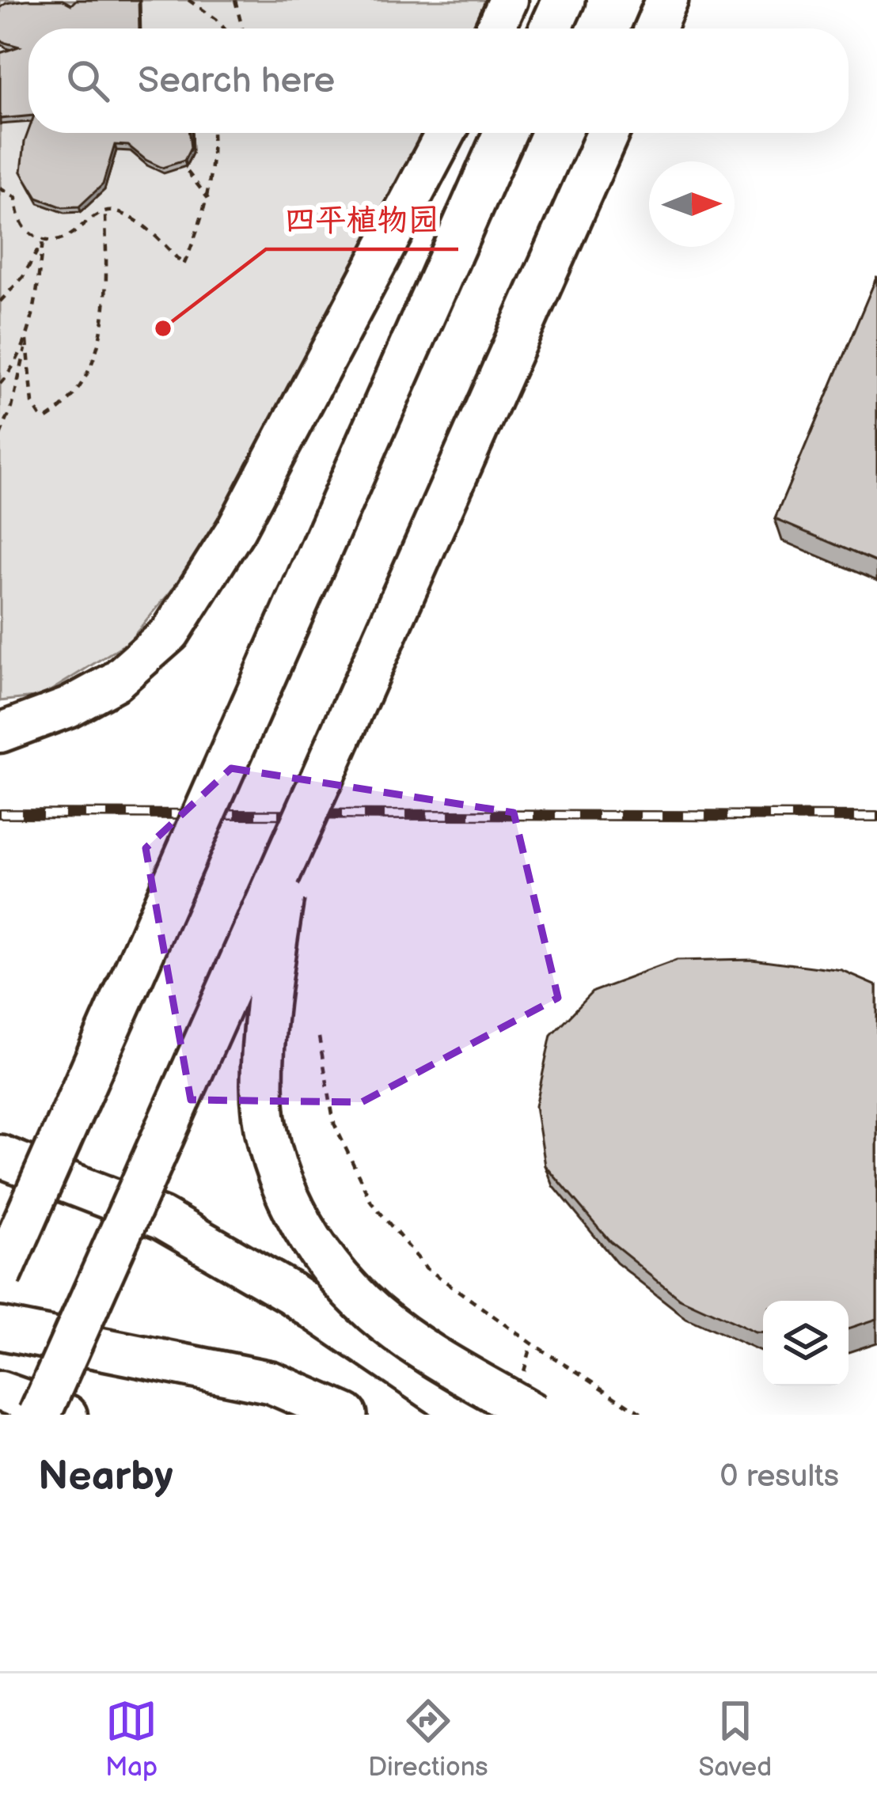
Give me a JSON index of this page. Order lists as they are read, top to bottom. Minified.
{"places":["四平植物园"],"north":"right","page":{"search":"Search here","heading":["Nearby","0 results"],"nav":["Map","Directions","Saved"]}}
